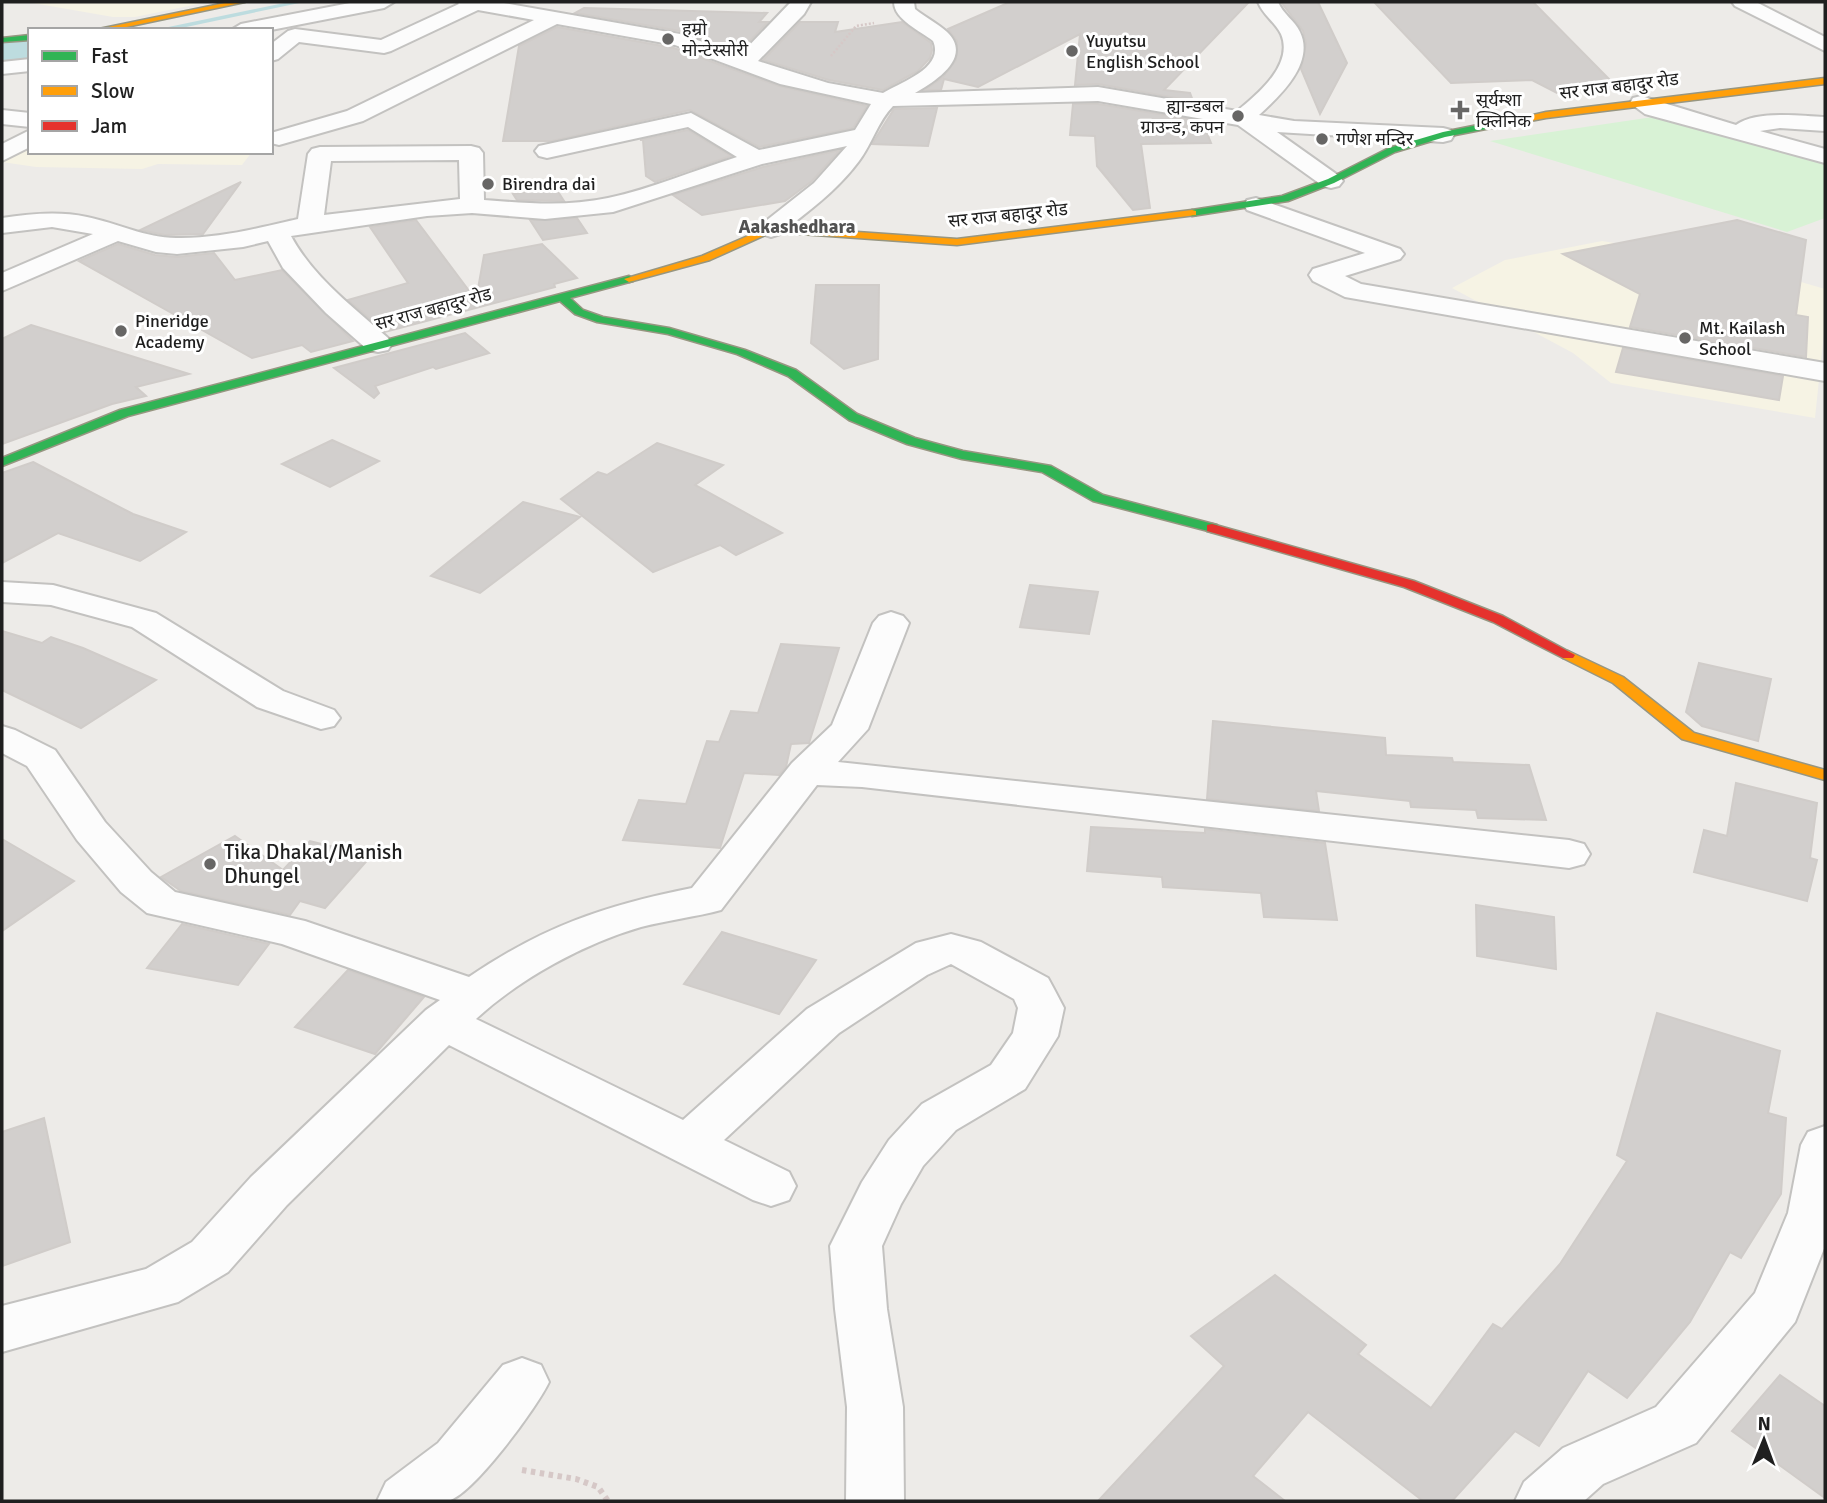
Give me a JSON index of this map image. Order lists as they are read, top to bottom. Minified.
{"streets":{"street":["सर राज बहादुर रोड"]},"districts":["Aakashedhara"],"places":{"other":["हम्रो मोन्टेस्सोरी","Yuyutsu English School","ह्यान्डबल ग्राउन्ड, कपन","गणेश मन्दिर","Birendra dai","Pineridge Academy","Mt. Kailash School","Tika Dhakal/Manish Dhungel"],"health":["सूर्यम्शा क्लिनिक"]},"legend":["Fast","Slow","Jam"],"north":"top"}
